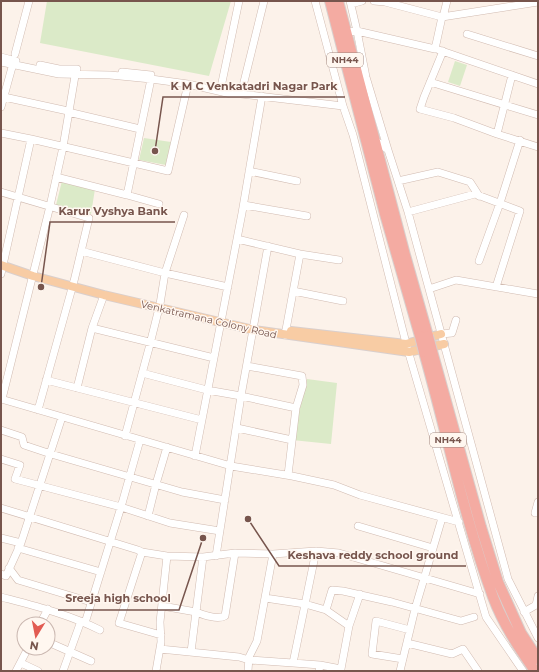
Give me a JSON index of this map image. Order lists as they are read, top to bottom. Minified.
{"streets":{"highway":["NH44"],"main road":["Venkatramana Colony Road"]},"places":["K M C Venkatadri Nagar Park","Karur Vyshya Bank","Keshava reddy school ground","Sreeja high school"],"north":"bottom"}
